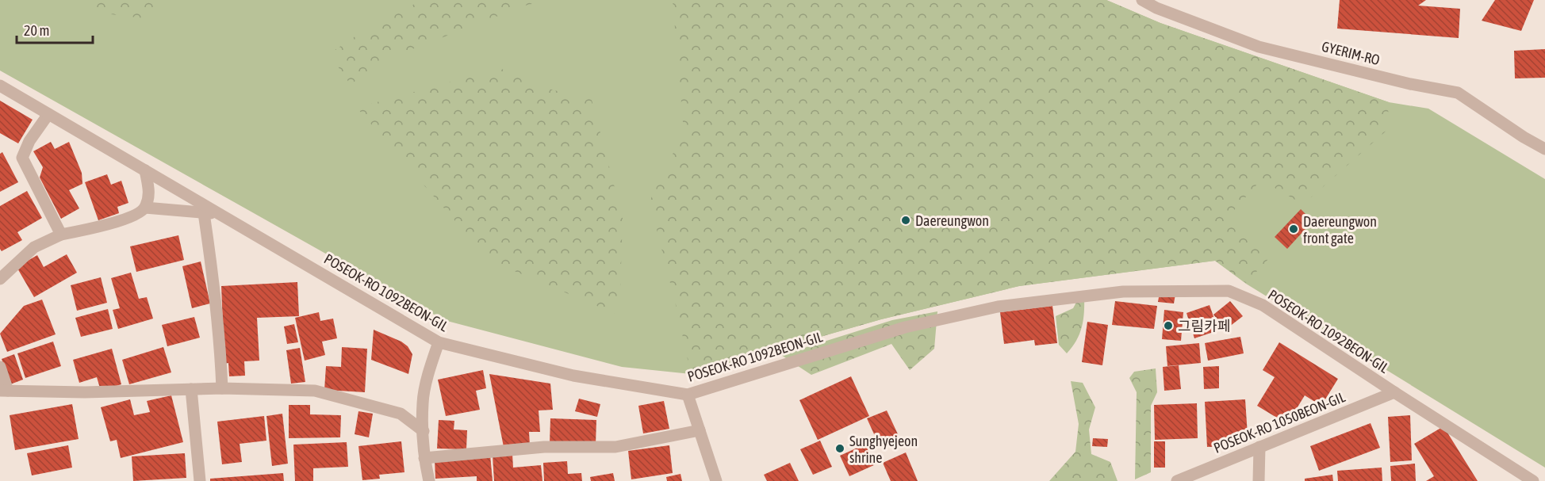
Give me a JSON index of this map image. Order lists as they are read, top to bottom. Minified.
{"streets":{"street":["GYERIM-RO","POSEOK-RO 1092BEON-GIL","POSEOK-RO 1050BEON-GIL"]},"crossings":[["POSEOK-RO 1092BEON-GIL","POSEOK-RO 1050BEON-GIL"]],"places":["Daereungwon","Daereungwon front gate","그림카페","Sunghyejeon shrine"],"scale_bar":"20 m"}
